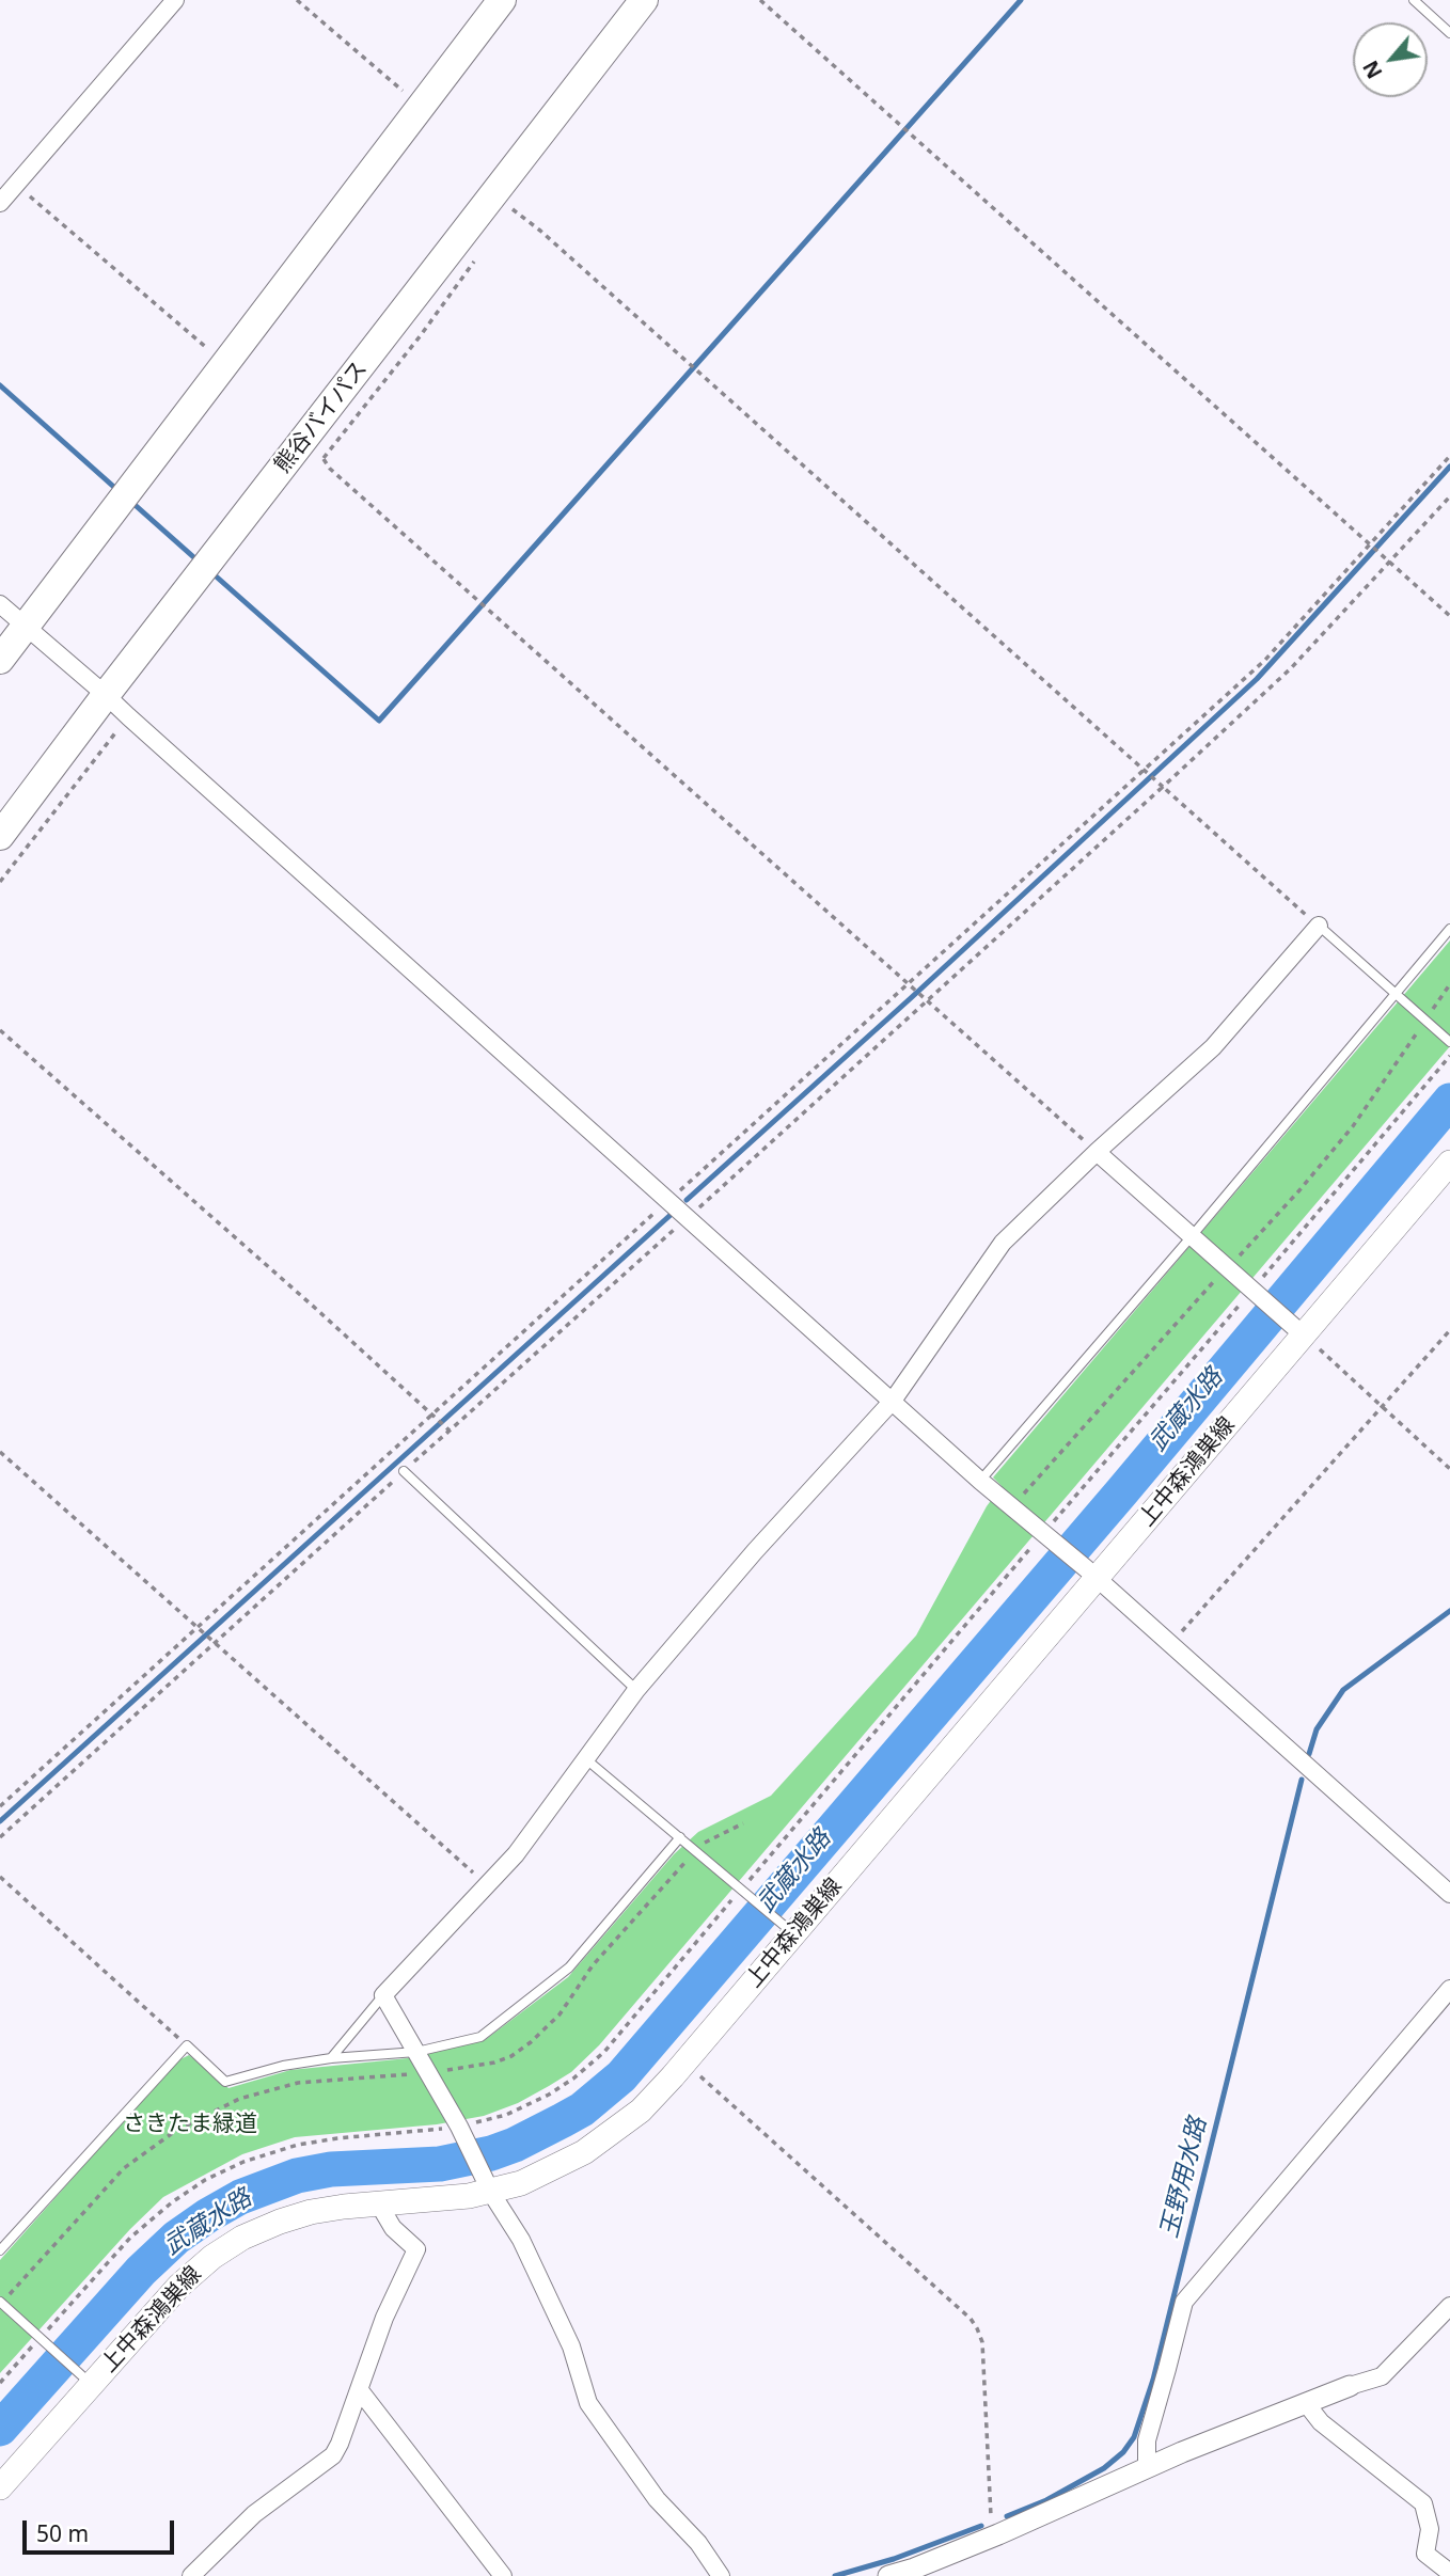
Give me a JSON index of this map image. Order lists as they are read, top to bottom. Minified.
{"streets":{"highway":["熊谷バイパス"],"main road":["上中森鴻巣線"]},"water":["武蔵水路","玉野用水路"],"parks":["さきたま緑道"],"scale_bar":"50 m","north":"bottom left"}
